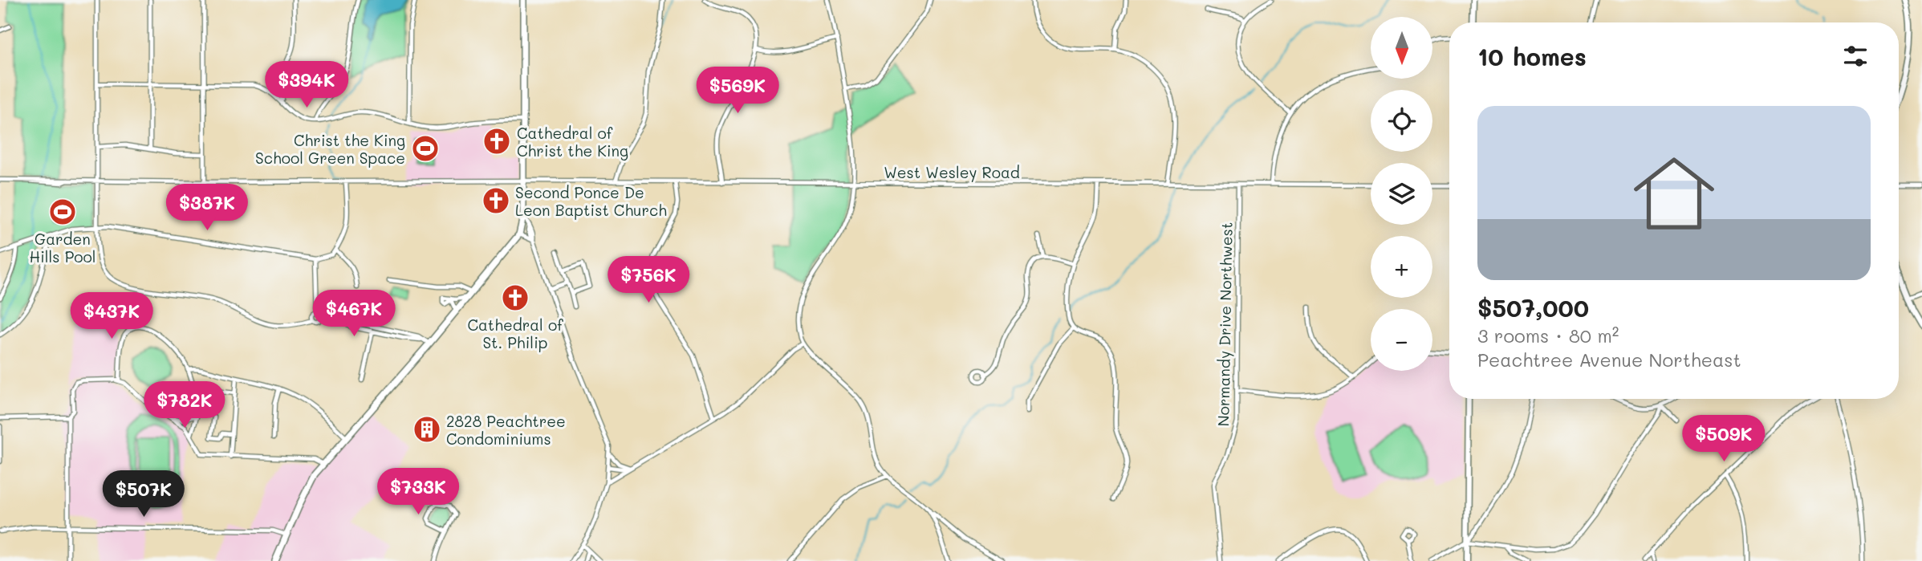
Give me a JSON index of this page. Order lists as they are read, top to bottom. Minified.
{"streets":{"street":["West Wesley Road","Normandy Drive Northwest"]},"crossings":[["West Wesley Road","Normandy Drive Northwest"]],"places":{"church":["Cathedral of Christ the King","Second Ponce De Leon Baptist Church","Cathedral of St. Philip"],"sports":["Christ the King School Green Space","Garden Hills Pool"],"building":["2828 Peachtree Condominiums"]},"north":"bottom","page":{"map_buttons":["+","−"],"heading":"10 homes","price":["$394K","$569K","$387K","$756K","$467K","$437K","$782K","$509K","$733K","$507K"],"list":[{"name":"$507,000","note":"3 rooms · 80 m² · Peachtree Avenue Northeast"}]}}
